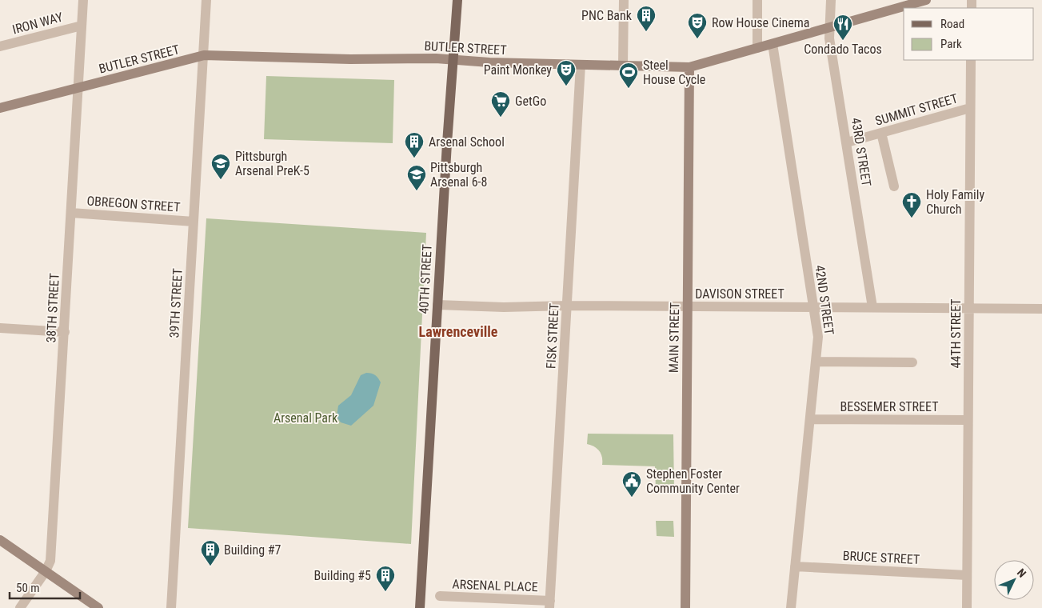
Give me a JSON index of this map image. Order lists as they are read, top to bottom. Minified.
{"streets":{"main road":["BUTLER STREET","40TH STREET","MAIN STREET"],"street":["IRON WAY","SUMMIT STREET","43RD STREET","OBREGON STREET","DAVISON STREET","42ND STREET","39TH STREET","38TH STREET","44TH STREET","FISK STREET","BESSEMER STREET","BRUCE STREET","ARSENAL PLACE"]},"crossings":[["IRON WAY","38TH STREET"],["BUTLER STREET","43RD STREET"],["BUTLER STREET","40TH STREET"],["BUTLER STREET","42ND STREET"],["BUTLER STREET","39TH STREET"],["BUTLER STREET","38TH STREET"],["BUTLER STREET","FISK STREET"],["BUTLER STREET","MAIN STREET"],["SUMMIT STREET","43RD STREET"],["SUMMIT STREET","44TH STREET"],["43RD STREET","DAVISON STREET"],["OBREGON STREET","39TH STREET"],["OBREGON STREET","38TH STREET"],["40TH STREET","DAVISON STREET"],["DAVISON STREET","42ND STREET"],["DAVISON STREET","44TH STREET"],["DAVISON STREET","FISK STREET"],["DAVISON STREET","MAIN STREET"],["42ND STREET","BESSEMER STREET"],["42ND STREET","BRUCE STREET"],["44TH STREET","BESSEMER STREET"],["44TH STREET","BRUCE STREET"],["FISK STREET","ARSENAL PLACE"]],"districts":["Lawrenceville"],"parks":["Arsenal Park"],"places":{"building":["PNC Bank","Arsenal School","Building #7","Building #5"],"theatre":["Row House Cinema","Paint Monkey"],"restaurant":["Condado Tacos"],"sports":["Steel House Cycle"],"supermarket":["GetGo"],"school or university":["Pittsburgh Arsenal PreK-5","Pittsburgh Arsenal 6-8"],"church":["Holy Family Church"],"public building":["Stephen Foster Community Center"]},"legend":["Road","Park"],"scale_bar":"50 m","north":"top right"}
